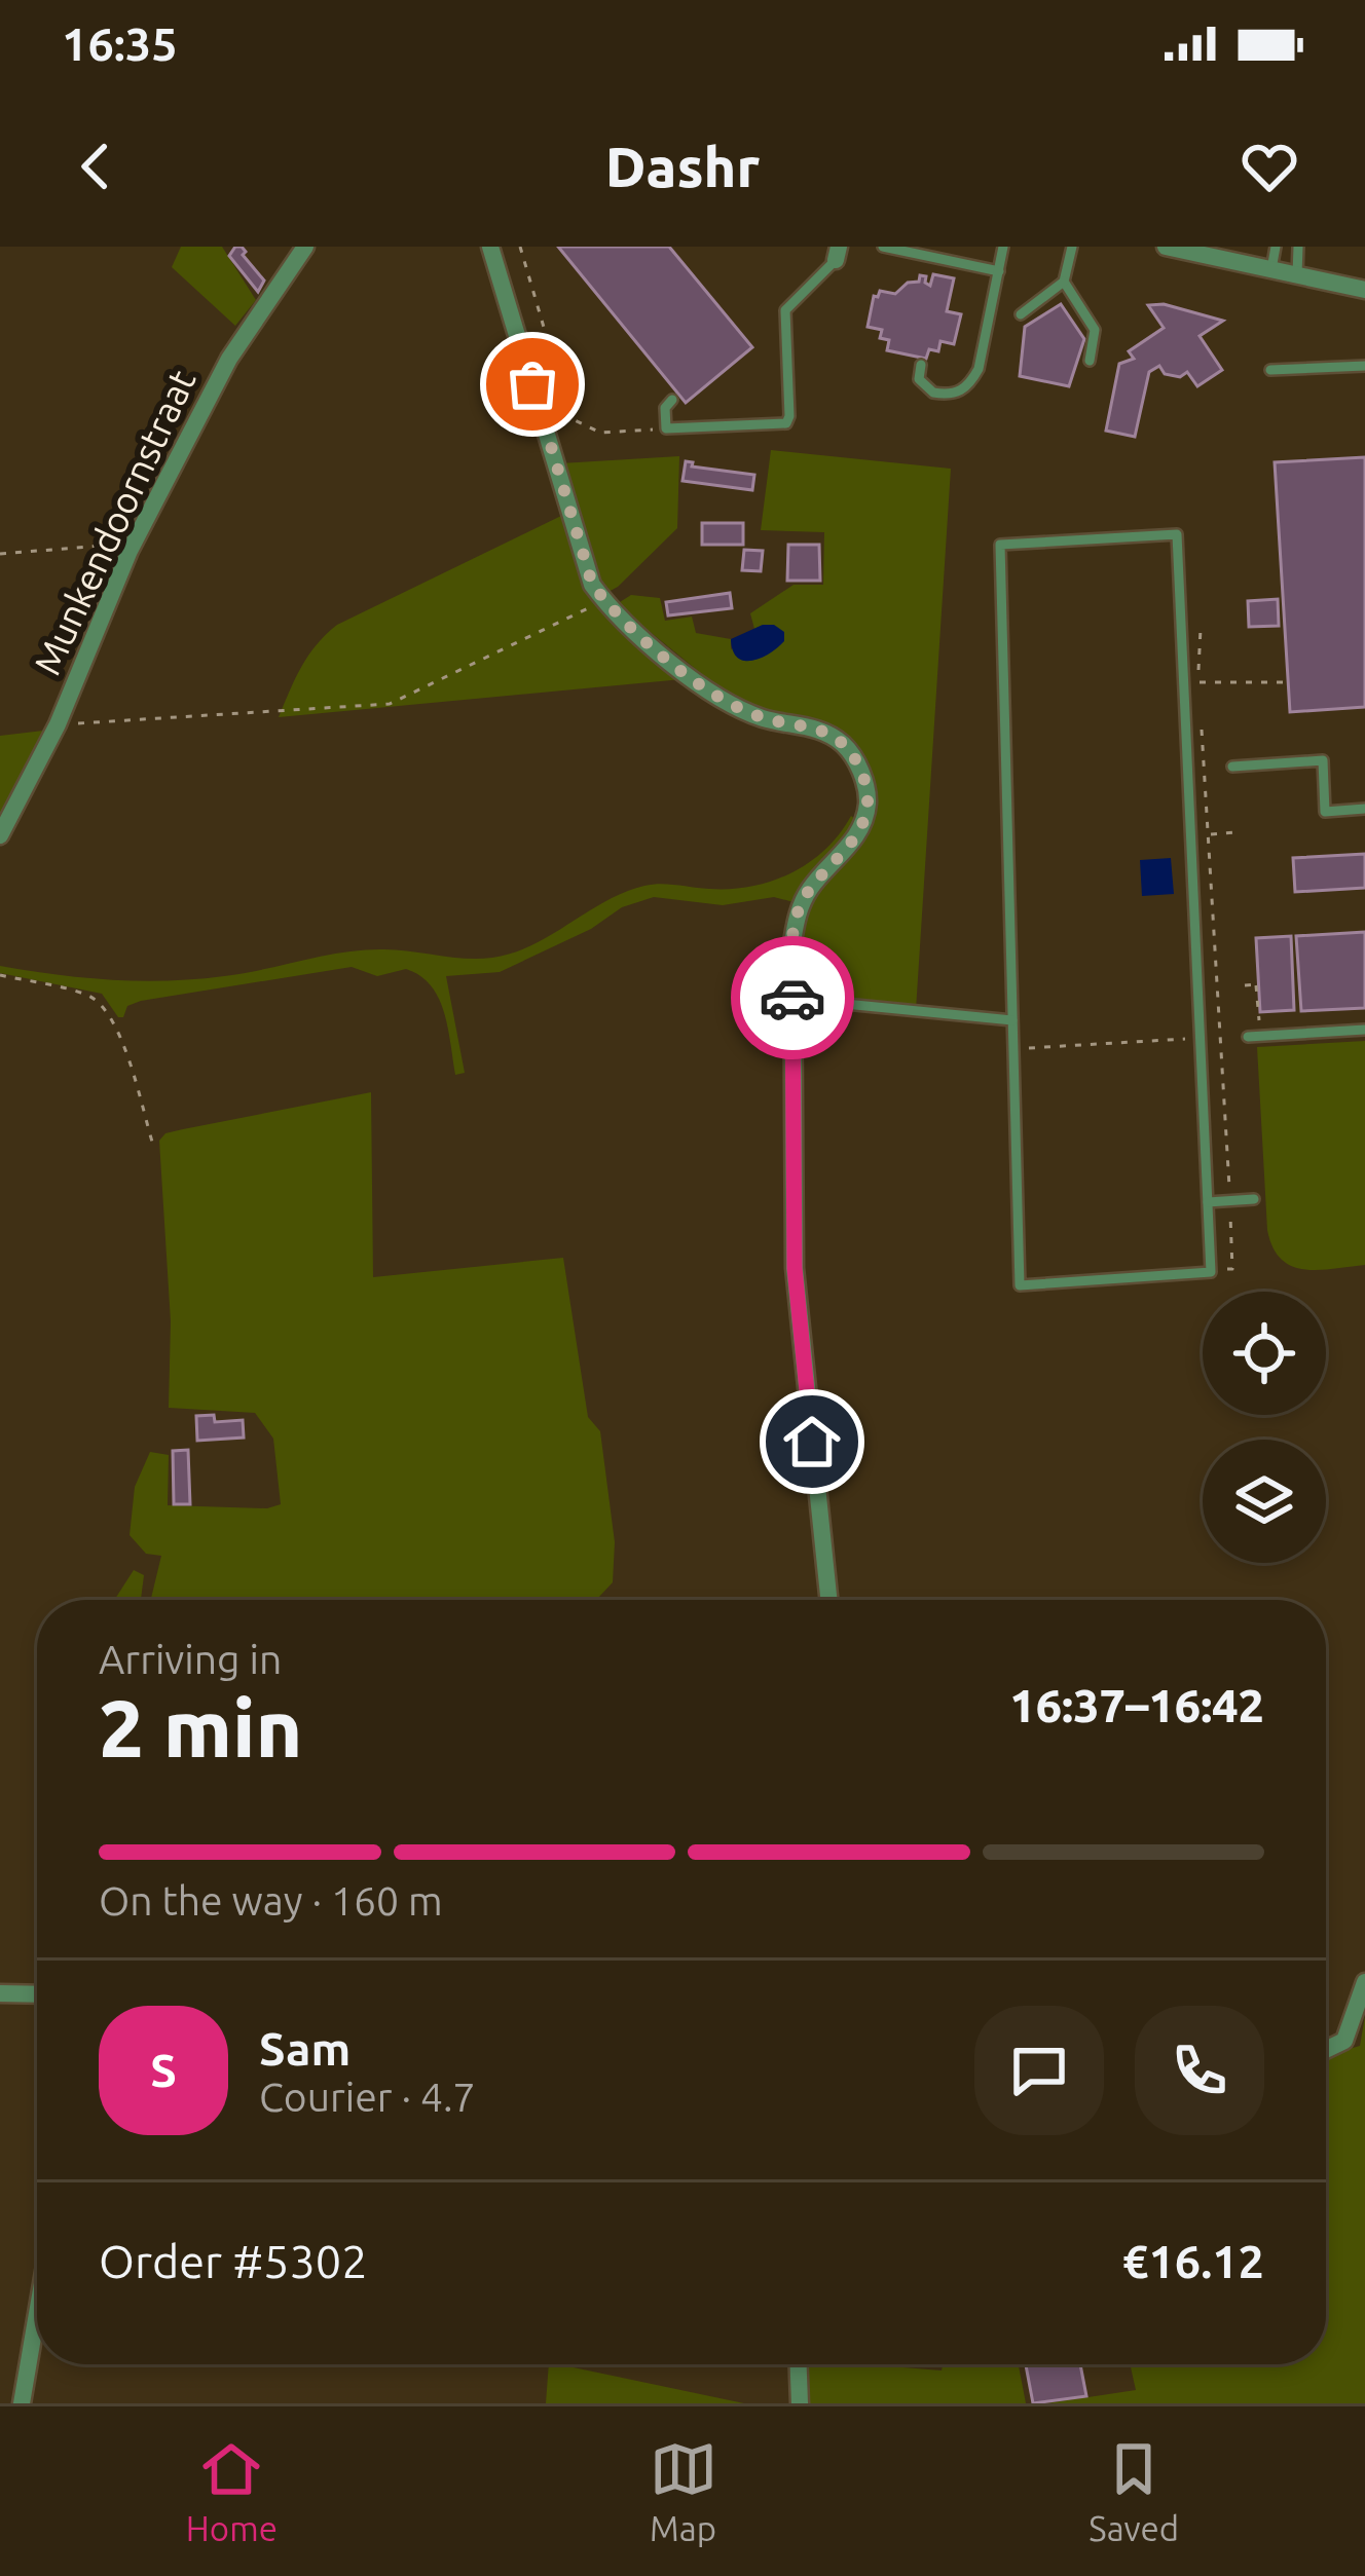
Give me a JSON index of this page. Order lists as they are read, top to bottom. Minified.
{"streets":{"street":["Munkendoornstraat"]},"page":{"status":"16:35","header":"Dashr","heading":["2 min","Arriving in","16:37–16:42"],"panel":["Sam","Courier · 4.7","Order #5302","€16.12"],"bar":"On the way · 160 m","round":"S","tabs":["Home","Map","Saved"]}}
